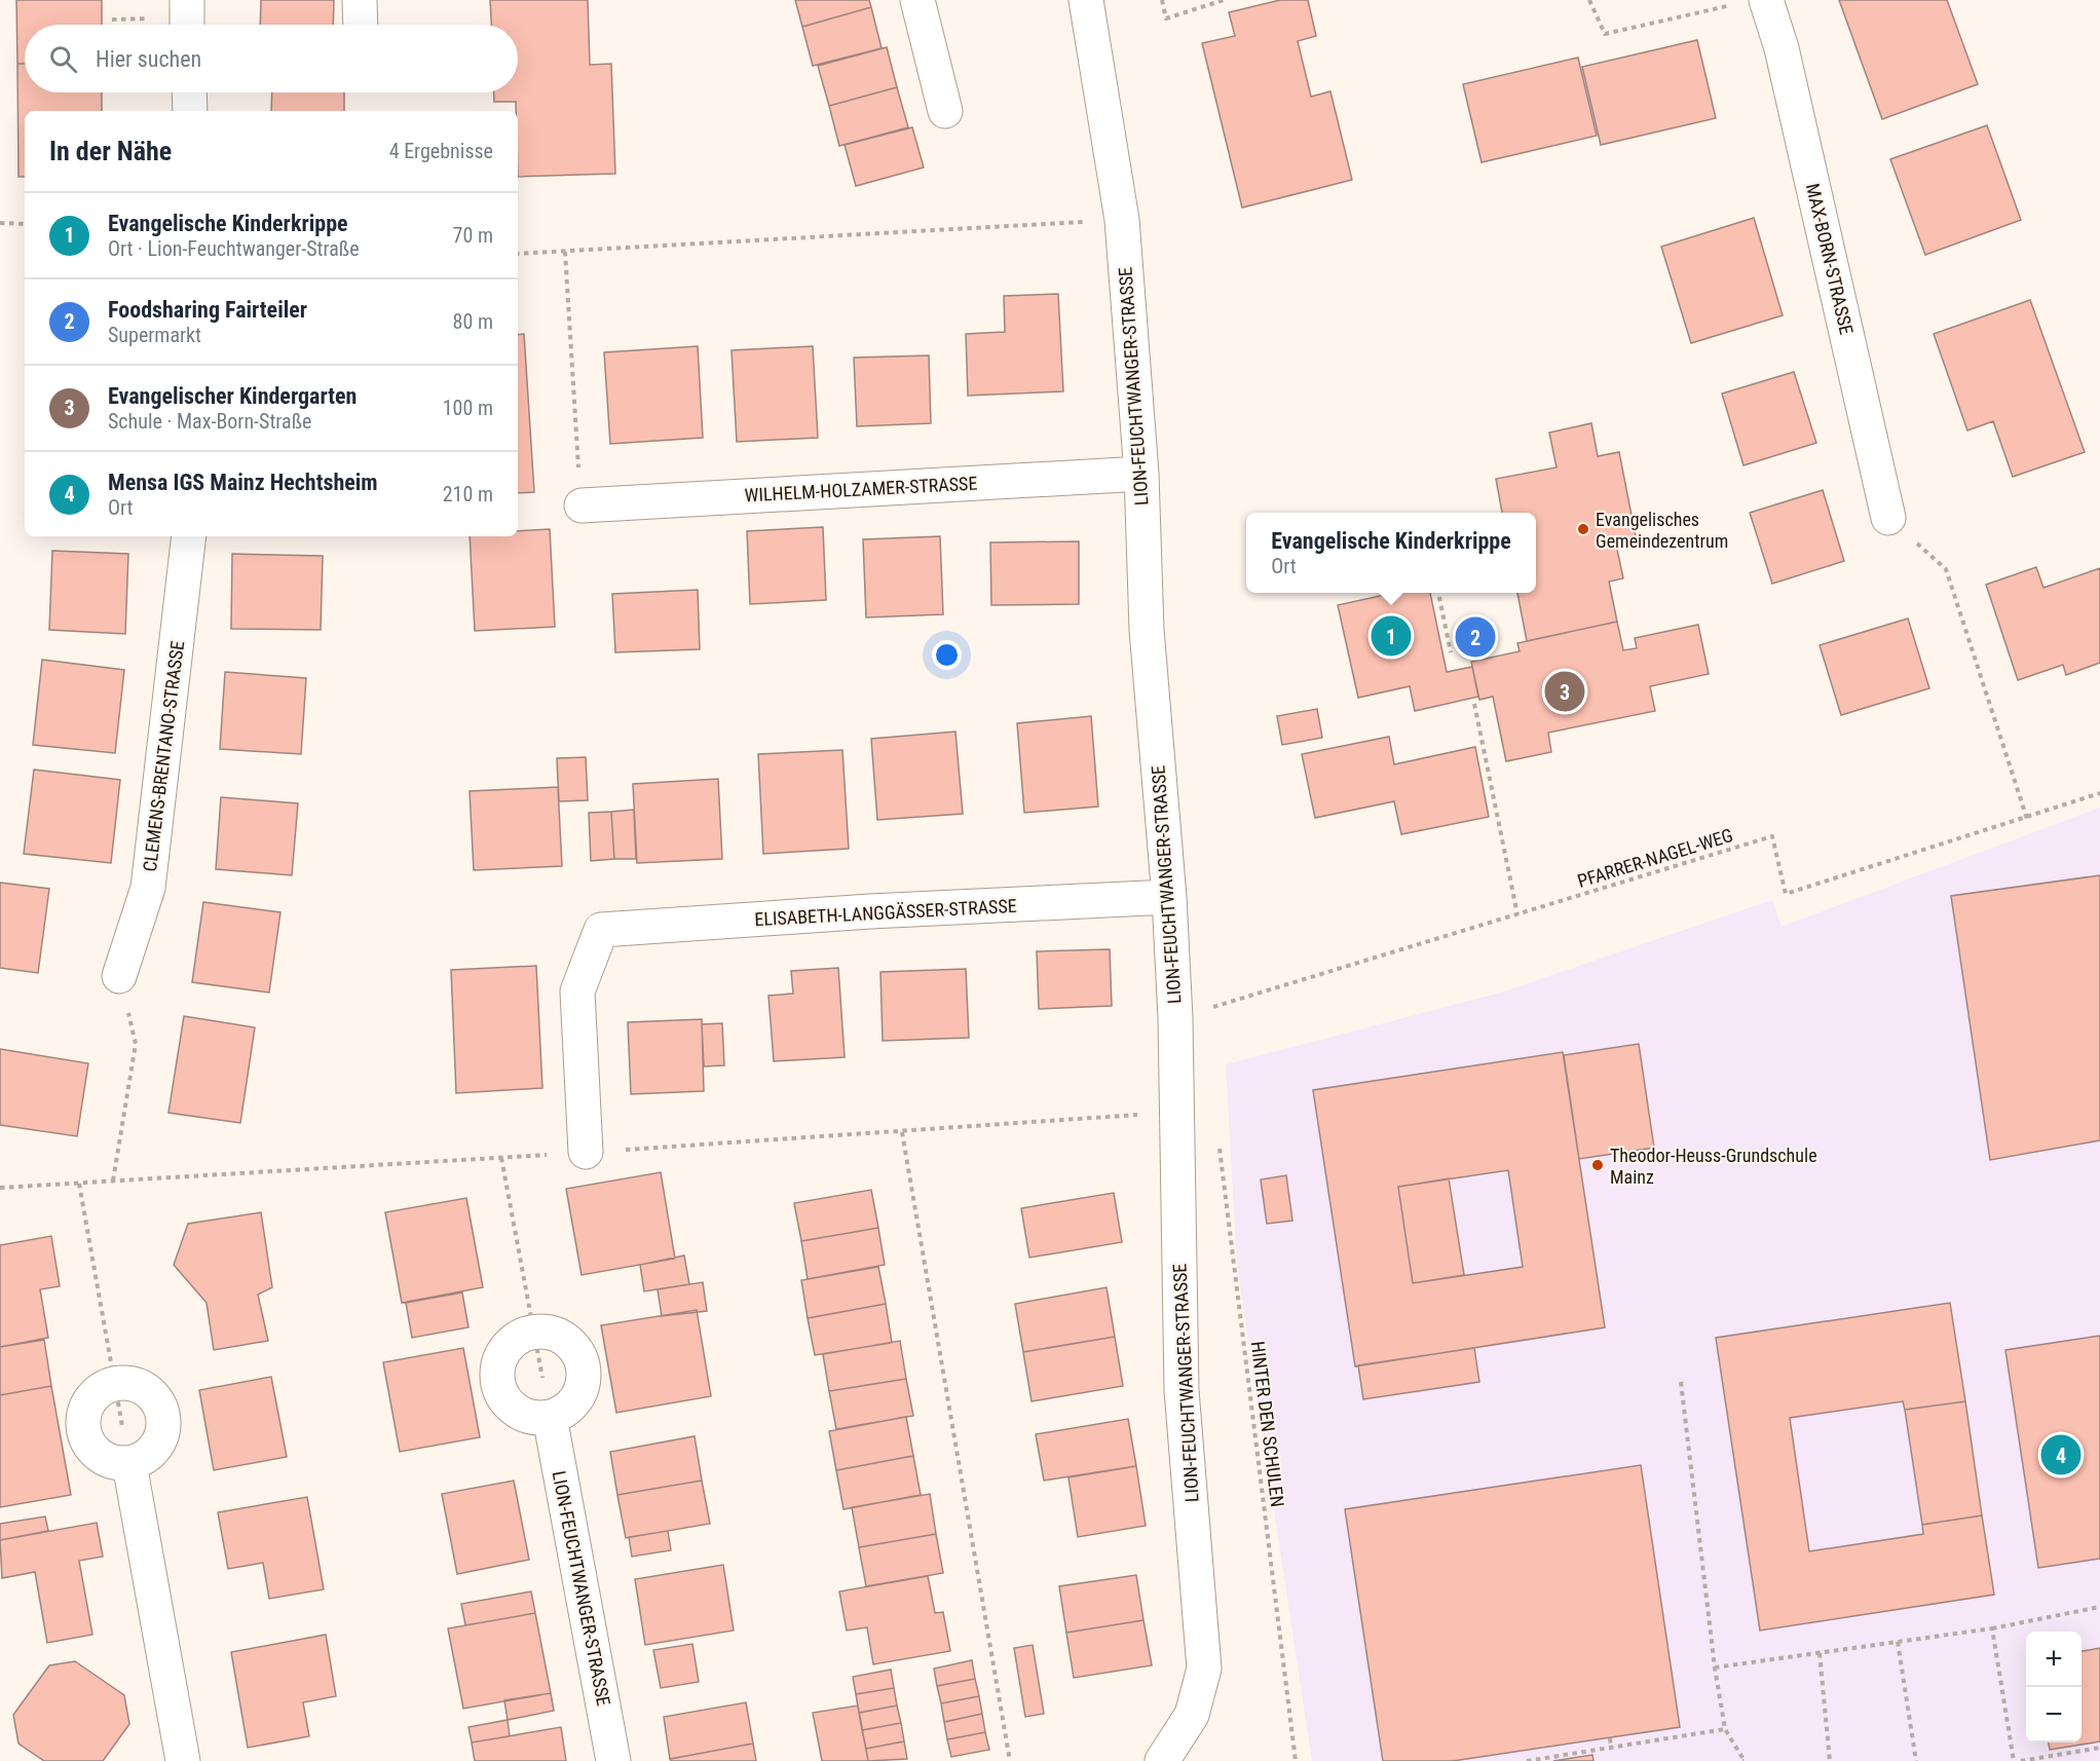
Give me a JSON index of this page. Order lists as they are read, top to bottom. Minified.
{"streets":{"street":["MAX-BORN-STRASSE","LION-FEUCHTWANGER-STRASSE","WILHELM-HOLZAMER-STRASSE","CLEMENS-BRENTANO-STRASSE","ELISABETH-LANGGÄSSER-STRASSE"],"path":["PFARRER-NAGEL-WEG","HINTER DEN SCHULEN"]},"crossings":[["LION-FEUCHTWANGER-STRASSE","WILHELM-HOLZAMER-STRASSE"],["LION-FEUCHTWANGER-STRASSE","PFARRER-NAGEL-WEG"],["LION-FEUCHTWANGER-STRASSE","ELISABETH-LANGGÄSSER-STRASSE"],["LION-FEUCHTWANGER-STRASSE","HINTER DEN SCHULEN"]],"places":["Evangelisches Gemeindezentrum","Theodor-Heuss-Grundschule Mainz"],"page":{"search":"Hier suchen","heading":["In der Nähe","4 Ergebnisse"],"list":[{"mark":"1","name":"Evangelische Kinderkrippe","note":"Ort · Lion-Feuchtwanger-Straße","value":"70 m"},{"mark":"2","name":"Foodsharing Fairteiler","note":"Supermarkt","value":"80 m"},{"mark":"3","name":"Evangelischer Kindergarten","note":"Schule · Max-Born-Straße","value":"100 m"},{"mark":"4","name":"Mensa IGS Mainz Hechtsheim","note":"Ort","value":"210 m"}],"popup":["Evangelische Kinderkrippe","Ort"],"pins":["1","2","3","4"],"map_buttons":["+","−"]}}
